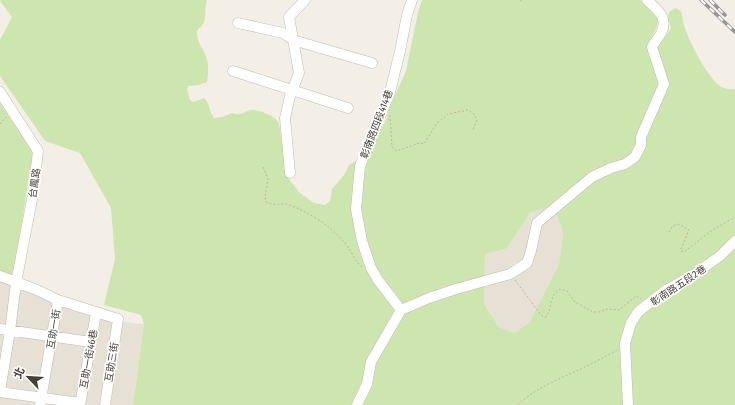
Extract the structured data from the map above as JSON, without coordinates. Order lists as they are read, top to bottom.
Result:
{
  "streets": {
    "street": [
      "彰南路四段414巷",
      "台鳳路",
      "彰南路五段2巷",
      "互助一街",
      "互助一街46巷",
      "互助三街"
    ]
  },
  "crossings": [
    ["互助一街46巷", "互助三街"]
  ],
  "north": "top left"
}
